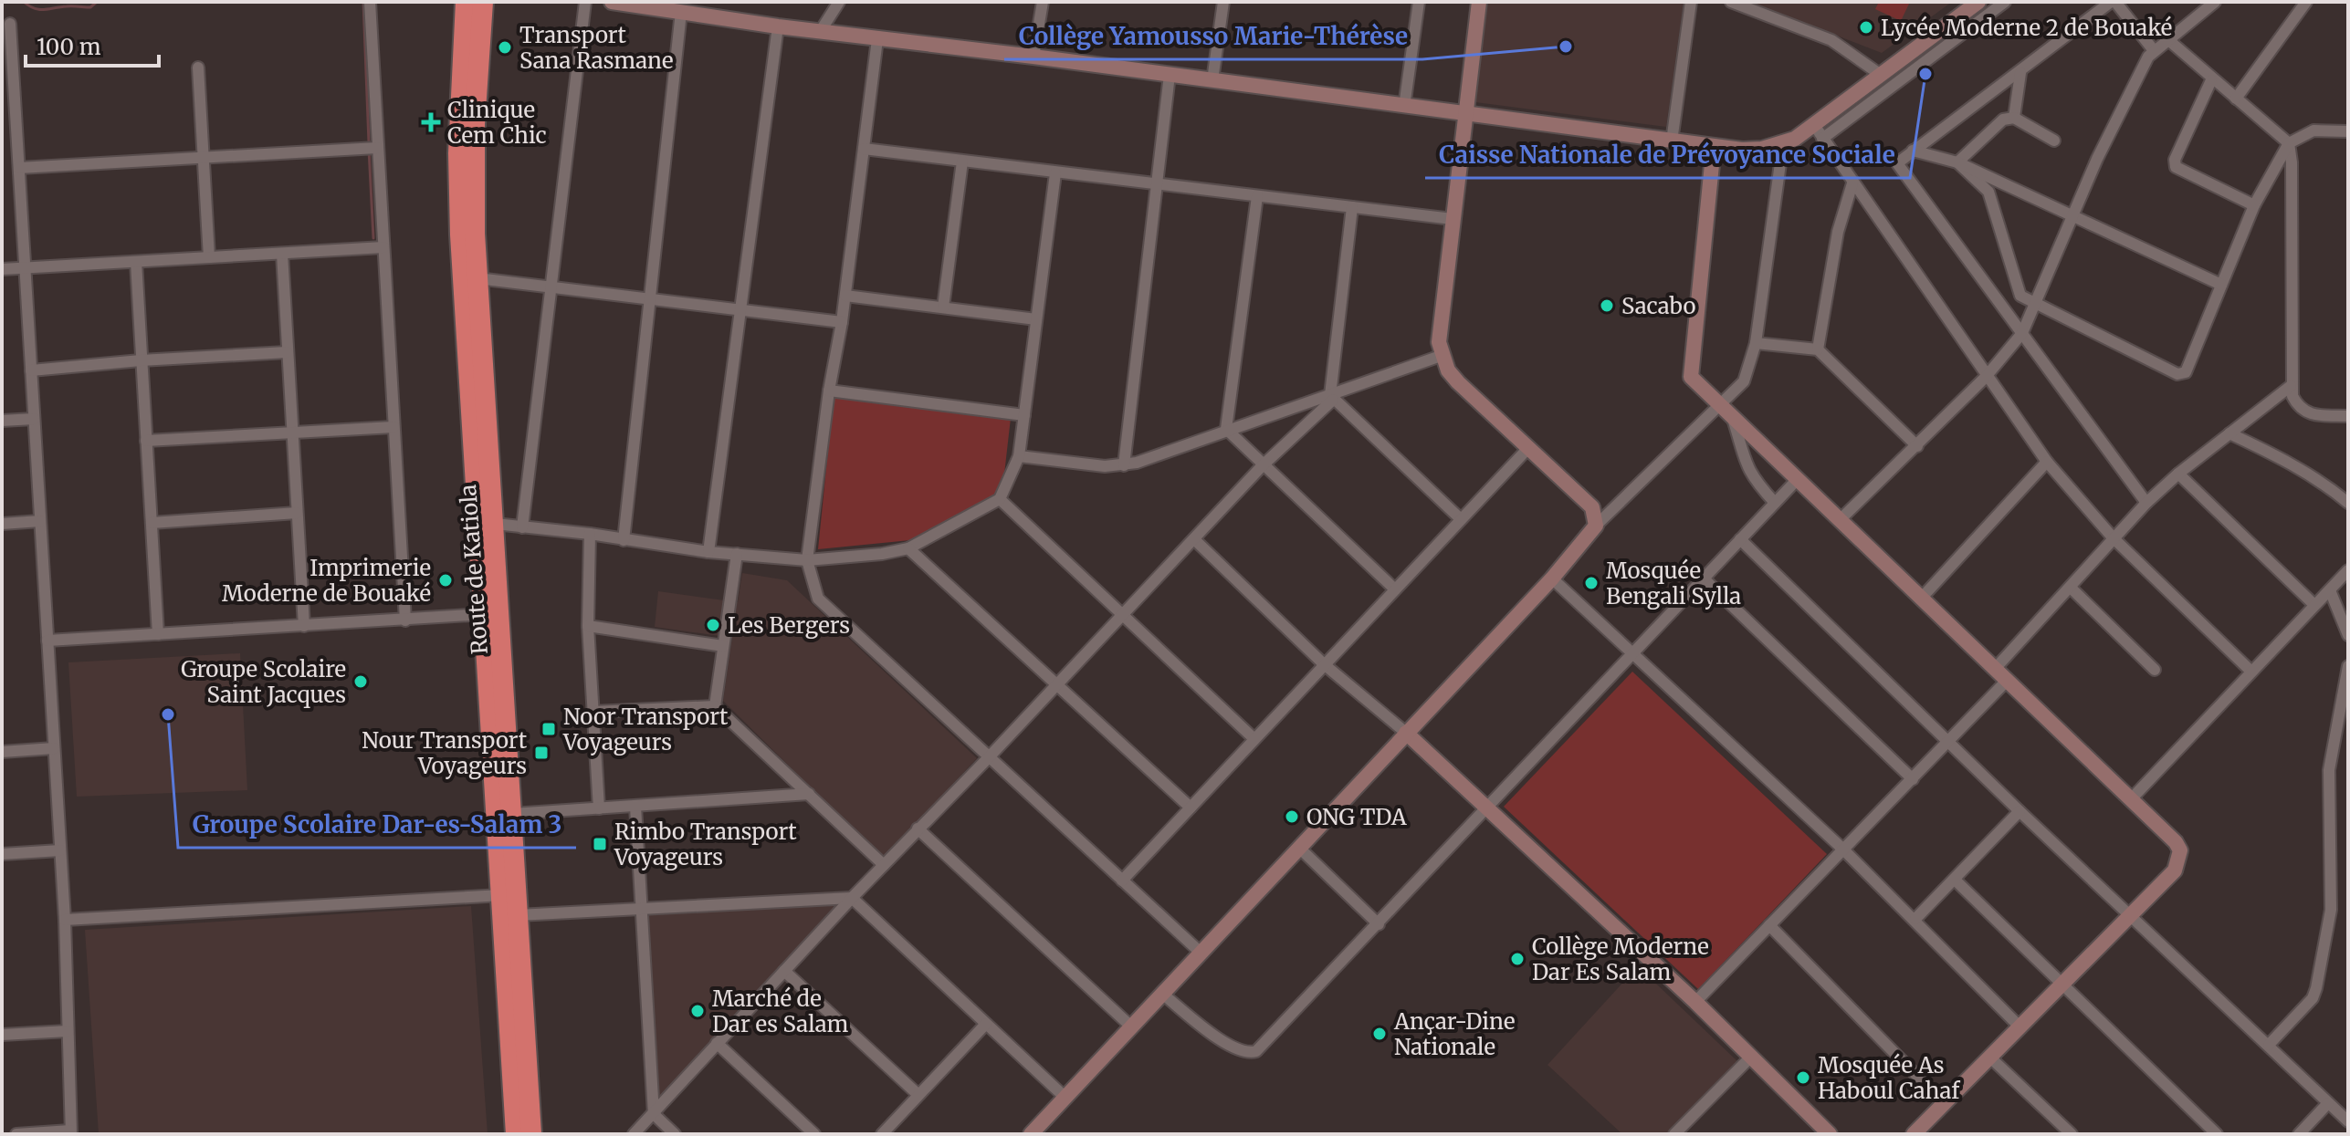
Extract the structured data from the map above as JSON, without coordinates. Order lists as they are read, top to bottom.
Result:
{
  "streets": {
    "highway": ["Route de Katiola"]
  },
  "places": {
    "other": [
      "Lycée Moderne 2 de Bouaké",
      "Collège Yamousso Marie-Thérèse",
      "Transport Sana Rasmane",
      "Caisse Nationale de Prévoyance Sociale",
      "Sacabo",
      "Imprimerie Moderne de Bouaké",
      "Mosquée Bengali Sylla",
      "Les Bergers",
      "Groupe Scolaire Saint Jacques",
      "Groupe Scolaire Dar-es-Salam 3",
      "ONG TDA",
      "Collège Moderne Dar Es Salam",
      "Marché de Dar es Salam",
      "Ançar-Dine Nationale",
      "Mosquée As Haboul Cahaf"
    ],
    "health": ["Clinique Cem Chic"],
    "transit": ["Noor Transport Voyageurs", "Nour Transport Voyageurs", "Rimbo Transport Voyageurs"]
  },
  "scale_bar": "100 m"
}
